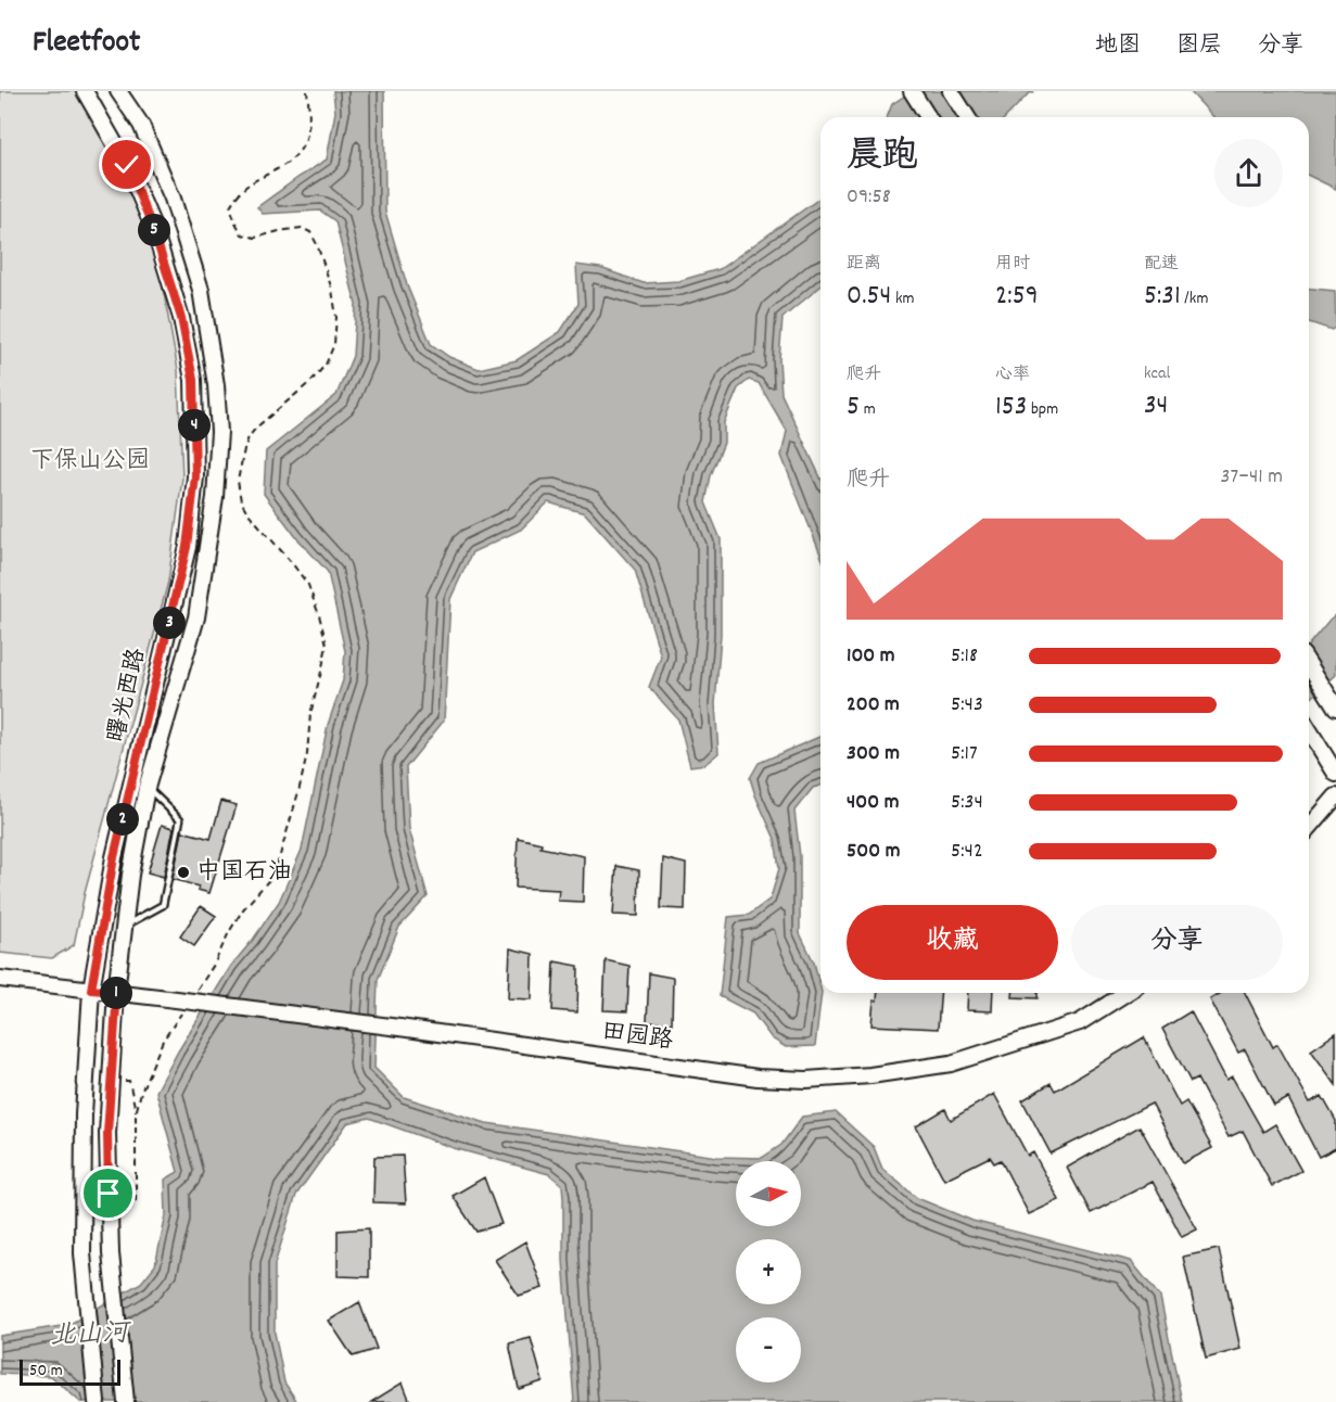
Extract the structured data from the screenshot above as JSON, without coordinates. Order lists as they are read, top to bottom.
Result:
{
  "streets": {
    "main road": ["曙光西路", "田园路"]
  },
  "crossings": [
    ["曙光西路", "田园路"]
  ],
  "water": ["北山河"],
  "parks": ["下保山公园"],
  "places": ["中国石油"],
  "scale_bar": "50 m",
  "north": "right",
  "page": {
    "header": "Fleetfoot",
    "nav": ["地图", "图层", "分享"],
    "heading": ["晨跑", "09:58"],
    "pins": [
      "5",
      "4",
      "3",
      "2",
      "1"
    ],
    "stats": [
      ["距离", "0.54 km"],
      ["用时", "2:59"],
      ["配速", "5:31 /km"],
      ["爬升", "5 m"],
      ["心率", "153 bpm"],
      ["kcal", "34"]
    ],
    "chart": ["爬升", "37–41 m"],
    "list": [
      {
        "name": "100 m",
        "note": "5:18"
      },
      {
        "name": "200 m",
        "note": "5:43"
      },
      {
        "name": "300 m",
        "note": "5:17"
      },
      {
        "name": "400 m",
        "note": "5:34"
      },
      {
        "name": "500 m",
        "note": "5:42"
      }
    ],
    "buttons": ["收藏", "分享"],
    "map_buttons": ["+", "−"],
    "scale": "50 m"
  }
}
